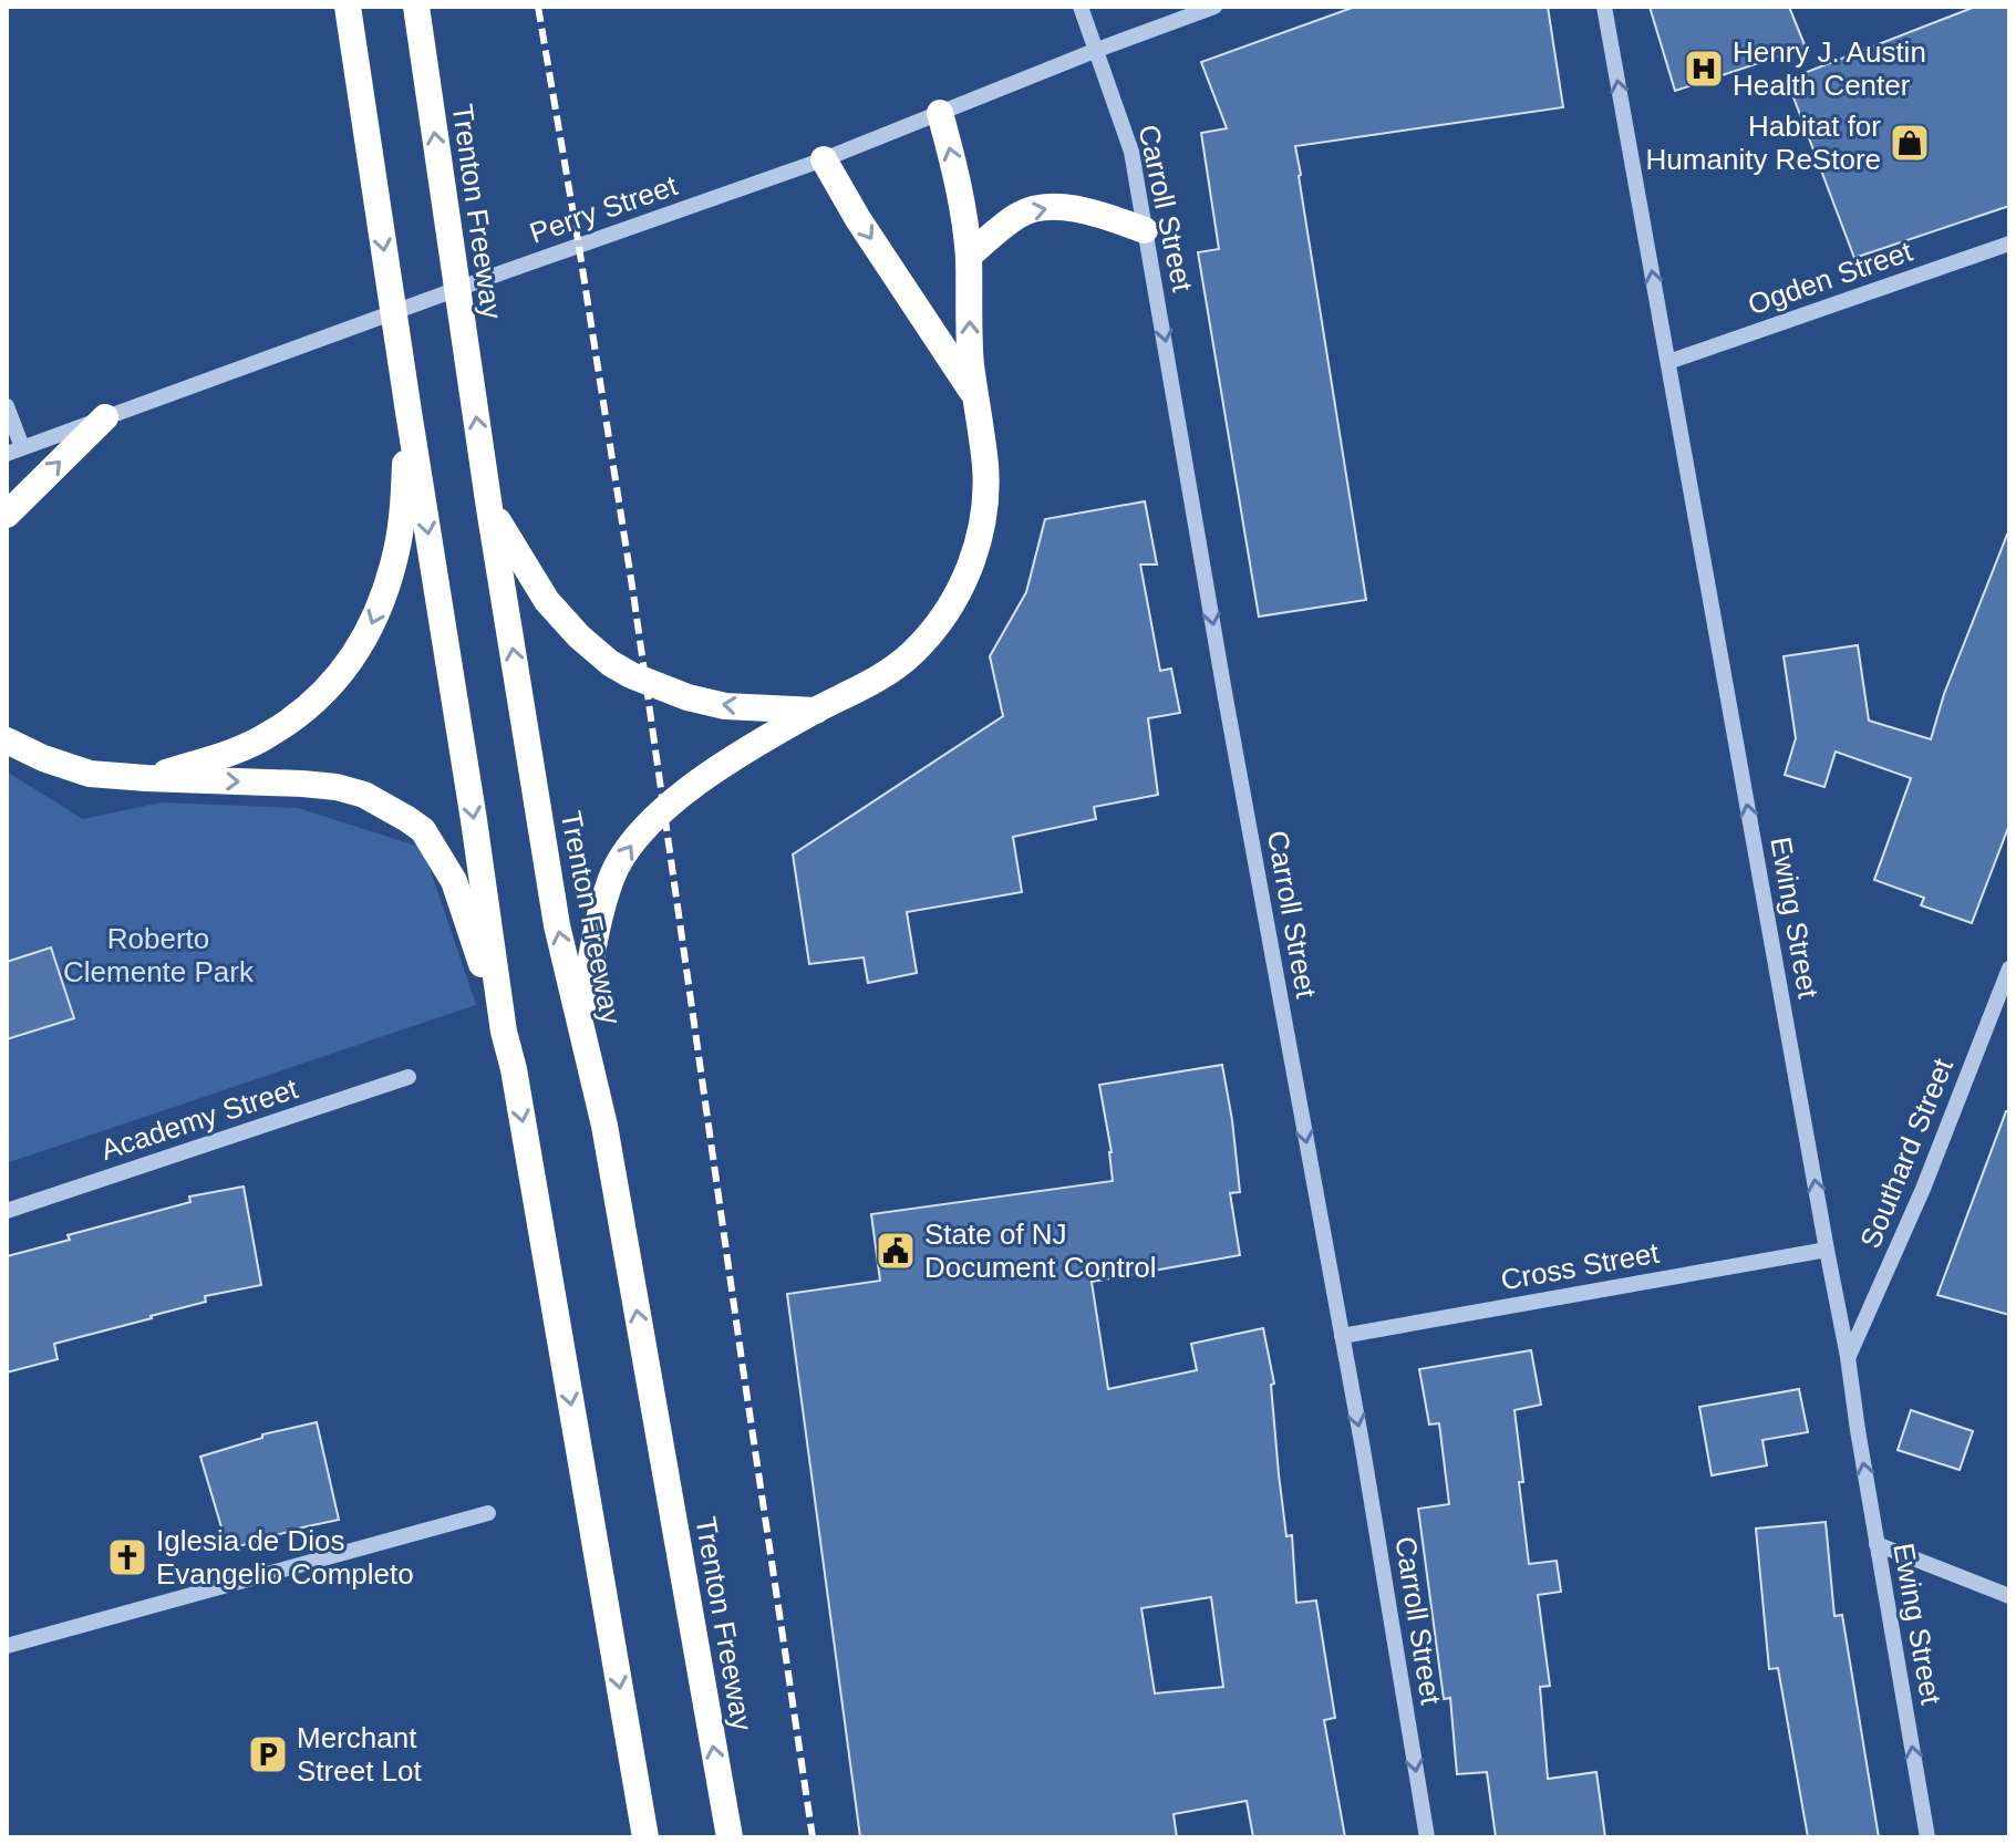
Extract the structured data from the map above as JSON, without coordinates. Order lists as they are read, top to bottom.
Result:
{
  "streets": {
    "highway": ["Trenton Freeway"],
    "street": [
      "Carroll Street",
      "Perry Street",
      "Ogden Street",
      "Ewing Street",
      "Academy Street",
      "Southard Street",
      "Cross Street"
    ]
  },
  "crossings": [
    ["Carroll Street", "Perry Street"],
    ["Carroll Street", "Cross Street"],
    ["Ogden Street", "Ewing Street"],
    ["Ewing Street", "Southard Street"],
    ["Ewing Street", "Cross Street"]
  ],
  "one_way": ["Carroll Street", "Ewing Street"],
  "parks": ["Roberto Clemente Park"],
  "places": {
    "hospital": ["Henry J. Austin Health Center"],
    "shop": ["Habitat for Humanity ReStore"],
    "public building": ["State of NJ Document Control"],
    "church": ["Iglesia de Dios Evangelio Completo"],
    "parking": ["Merchant Street Lot"]
  }
}
